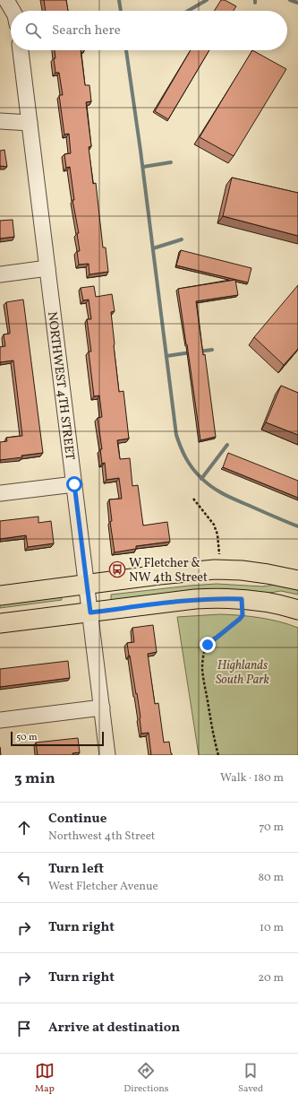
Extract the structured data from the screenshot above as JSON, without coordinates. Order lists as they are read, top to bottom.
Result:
{
  "streets": {
    "street": ["NORTHWEST 4TH STREET"]
  },
  "parks": ["Highlands South Park"],
  "places": {
    "bus stop": ["W Fletcher & NW 4th Street"]
  },
  "scale_bar": "50 m",
  "page": {
    "search": "Search here",
    "scale": "50 m",
    "heading": ["3 min", "Walk · 180 m"],
    "list": [
      ["Continue", "Northwest 4th Street", "70 m"],
      ["Turn left", "West Fletcher Avenue", "80 m"],
      ["Turn right", "10 m"],
      ["Turn right", "20 m"],
      "Arrive at destination"
    ],
    "nav": ["Map", "Directions", "Saved"]
  }
}
